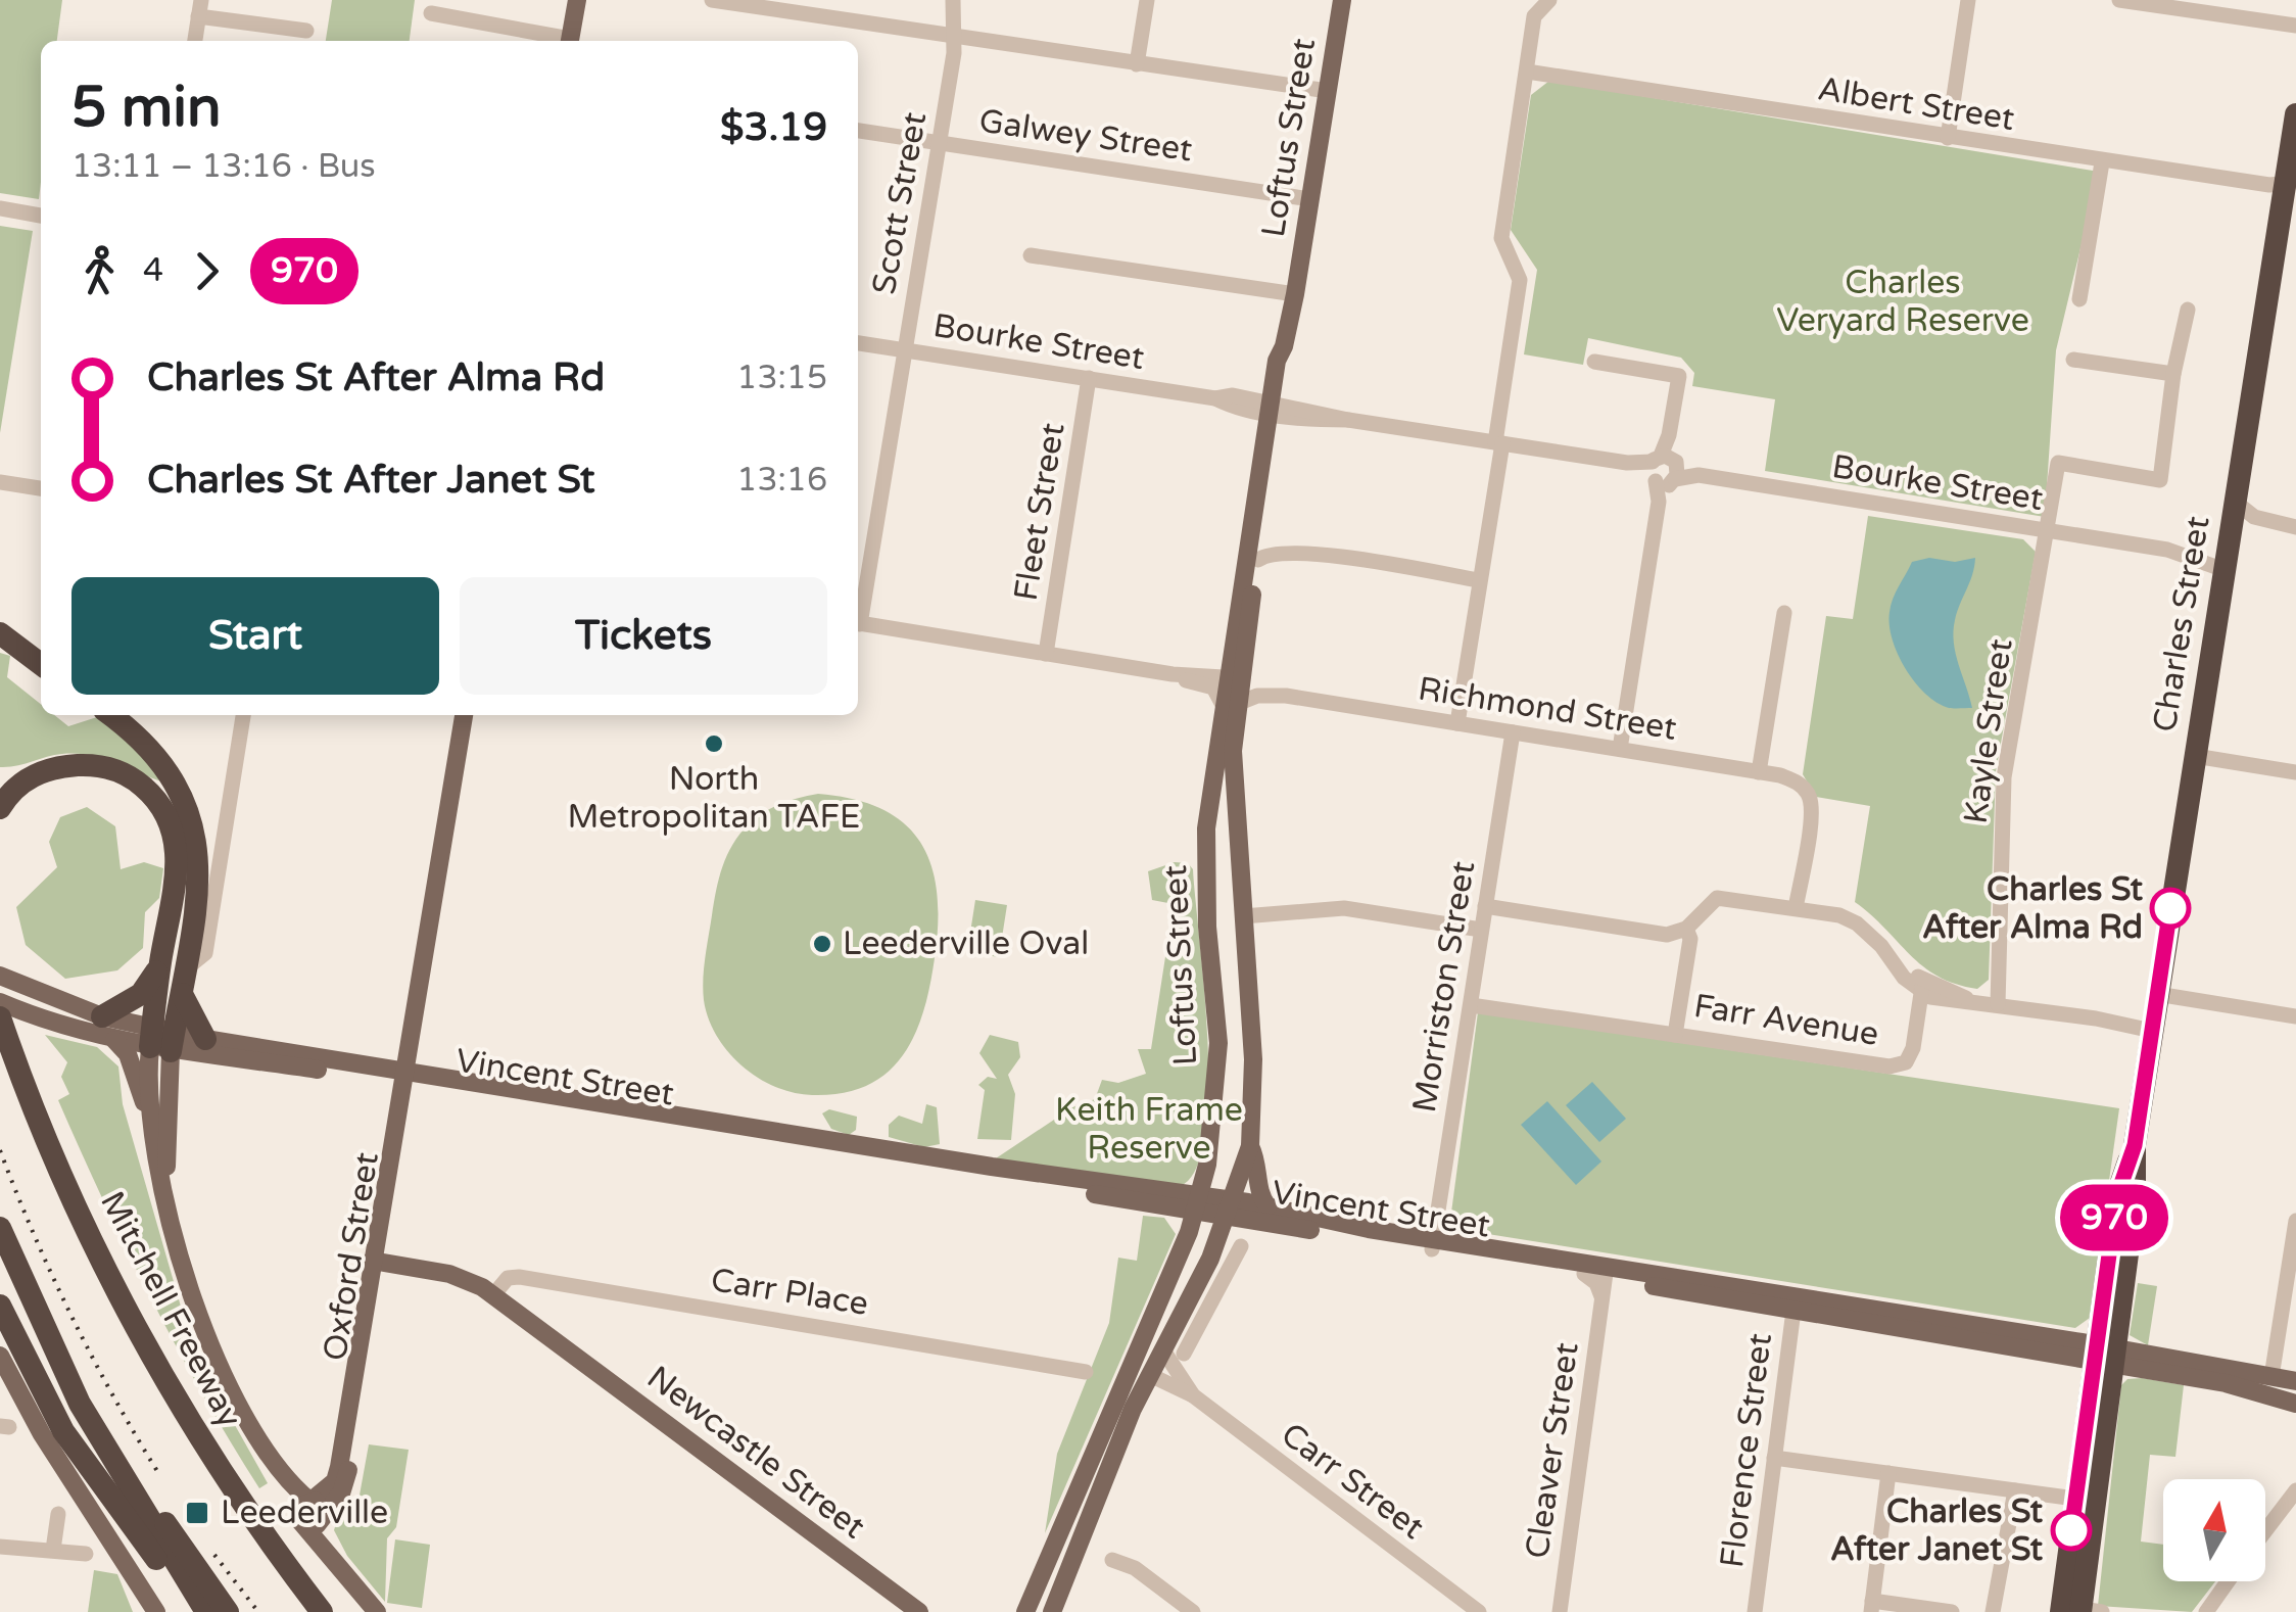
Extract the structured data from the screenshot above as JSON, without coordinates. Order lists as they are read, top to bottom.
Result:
{
  "streets": {
    "highway": ["Charles Street", "Mitchell Freeway"],
    "main road": [
      "Loftus Street",
      "Vincent Street",
      "Oxford Street",
      "Newcastle Street"
    ],
    "street": [
      "Albert Street",
      "Galwey Street",
      "Scott Street",
      "Bourke Street",
      "Fleet Street",
      "Richmond Street",
      "Kayle Street",
      "Morriston Street",
      "Farr Avenue",
      "Carr Place",
      "Cleaver Street",
      "Florence Street",
      "Carr Street"
    ]
  },
  "crossings": [
    ["Albert Street", "Charles Street"],
    ["Galwey Street", "Loftus Street"],
    ["Galwey Street", "Scott Street"],
    ["Loftus Street", "Bourke Street"],
    ["Loftus Street", "Richmond Street"],
    ["Loftus Street", "Vincent Street"],
    ["Loftus Street", "Carr Street"],
    ["Scott Street", "Bourke Street"],
    ["Bourke Street", "Fleet Street"],
    ["Bourke Street", "Charles Street"],
    ["Bourke Street", "Kayle Street"],
    ["Fleet Street", "Richmond Street"],
    ["Charles Street", "Vincent Street"],
    ["Richmond Street", "Morriston Street"],
    ["Morriston Street", "Vincent Street"],
    ["Vincent Street", "Oxford Street"],
    ["Vincent Street", "Cleaver Street"],
    ["Vincent Street", "Florence Street"],
    ["Oxford Street", "Newcastle Street"],
    ["Carr Place", "Newcastle Street"]
  ],
  "parks": ["Charles Veryard Reserve", "Keith Frame Reserve"],
  "places": {
    "other": [
      "North Metropolitan TAFE",
      "Charles St After Alma Rd",
      "Leederville Oval",
      "Charles St After Janet St"
    ],
    "transit": ["Leederville"]
  },
  "lines": ["bus line 970"],
  "north": "top",
  "page": {
    "on_map": "970",
    "heading": ["5 min", "13:11 – 13:16 · Bus", "$3.19"],
    "legs": ["4", "970"],
    "list": [
      {
        "name": "Charles St After Alma Rd",
        "value": "13:15"
      },
      {
        "name": "Charles St After Janet St",
        "value": "13:16"
      }
    ],
    "buttons": ["Start", "Tickets"]
  }
}
